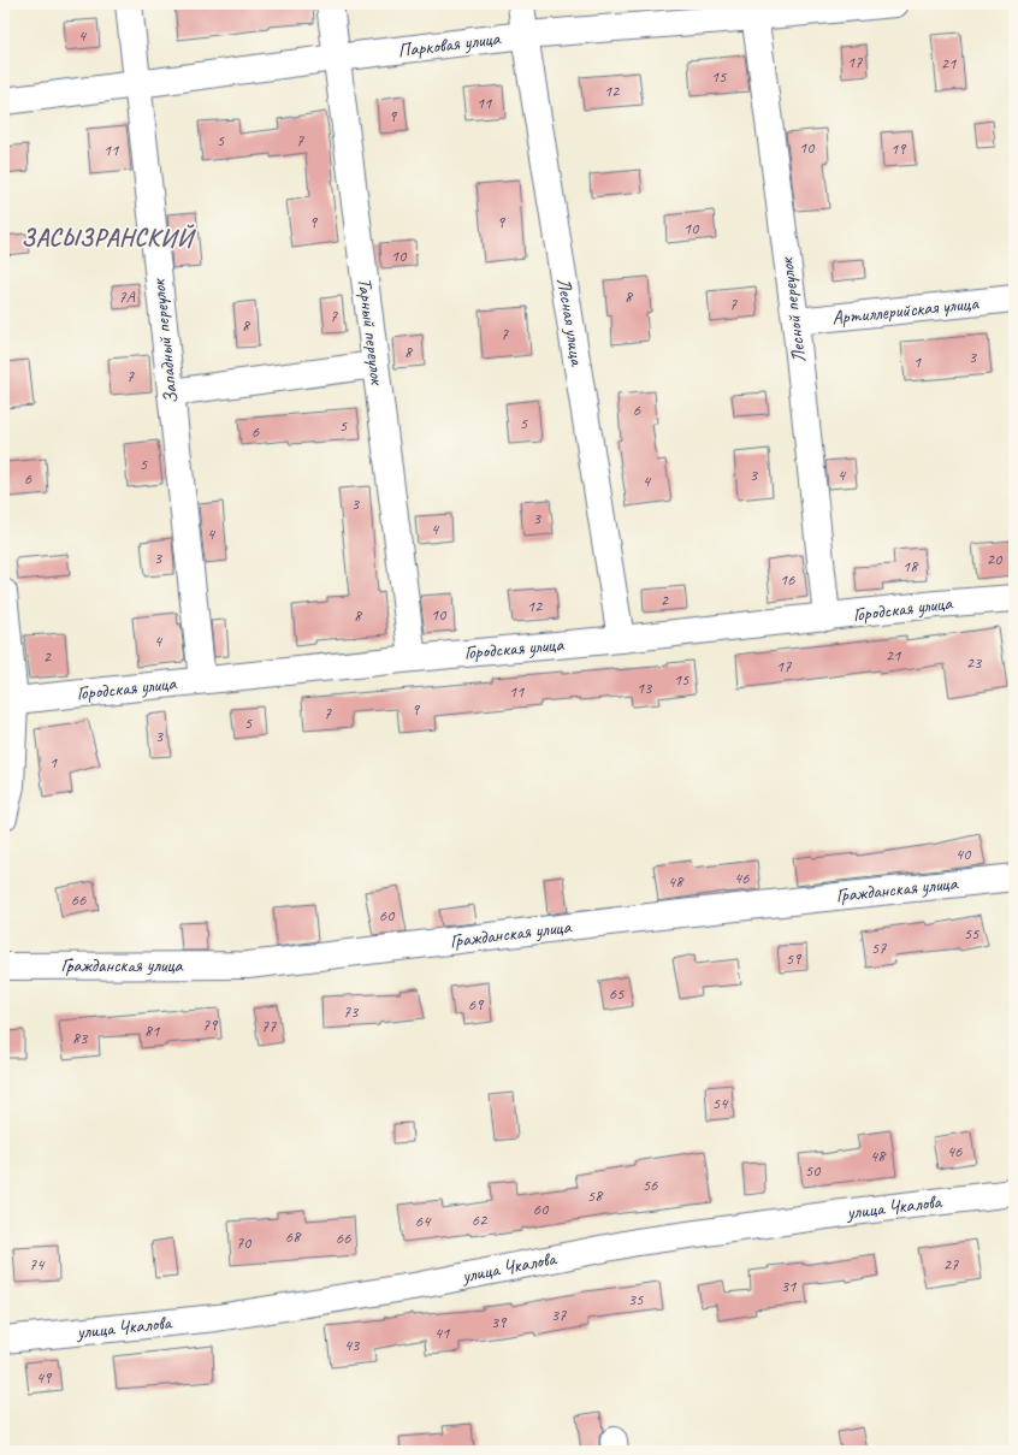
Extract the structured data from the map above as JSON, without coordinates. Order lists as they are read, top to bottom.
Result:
{
  "streets": {
    "street": [
      "Парковая улица",
      "Лесной переулок",
      "Артиллерийская улица",
      "Лесная улица",
      "Тарный переулок",
      "Западный переулок",
      "Городская улица",
      "Гражданская улица",
      "улица Чкалова"
    ]
  },
  "crossings": [
    ["Парковая улица", "Лесной переулок"],
    ["Парковая улица", "Лесная улица"],
    ["Парковая улица", "Тарный переулок"],
    ["Парковая улица", "Западный переулок"],
    ["Лесной переулок", "Артиллерийская улица"],
    ["Лесной переулок", "Городская улица"],
    ["Лесная улица", "Городская улица"],
    ["Тарный переулок", "Городская улица"],
    ["Западный переулок", "Городская улица"]
  ],
  "districts": ["ЗАСЫЗРАНСКИЙ"],
  "house_numbers": [
    "4",
    "17",
    "21",
    "15",
    "12",
    "11",
    "9",
    "5",
    "7",
    "10",
    "19",
    "11",
    "9",
    "9",
    "10",
    "10",
    "7А",
    "8",
    "7",
    "7",
    "8",
    "7",
    "8",
    "3",
    "1",
    "7",
    "6",
    "5",
    "5",
    "6",
    "5",
    "3",
    "4",
    "6",
    "4",
    "3",
    "3",
    "4",
    "4",
    "3",
    "20",
    "18",
    "16",
    "2",
    "12",
    "10",
    "8",
    "4",
    "21",
    "2",
    "23",
    "17",
    "15",
    "13",
    "11",
    "9",
    "7",
    "5",
    "3",
    "1",
    "40",
    "46",
    "48",
    "66",
    "60",
    "55",
    "57",
    "59",
    "65",
    "69",
    "73",
    "79",
    "77",
    "81",
    "83",
    "54",
    "46",
    "48",
    "50",
    "56",
    "58",
    "60",
    "62",
    "64",
    "68",
    "66",
    "70",
    "74",
    "27",
    "31",
    "35",
    "37",
    "39",
    "41",
    "43",
    "49"
  ]
}
